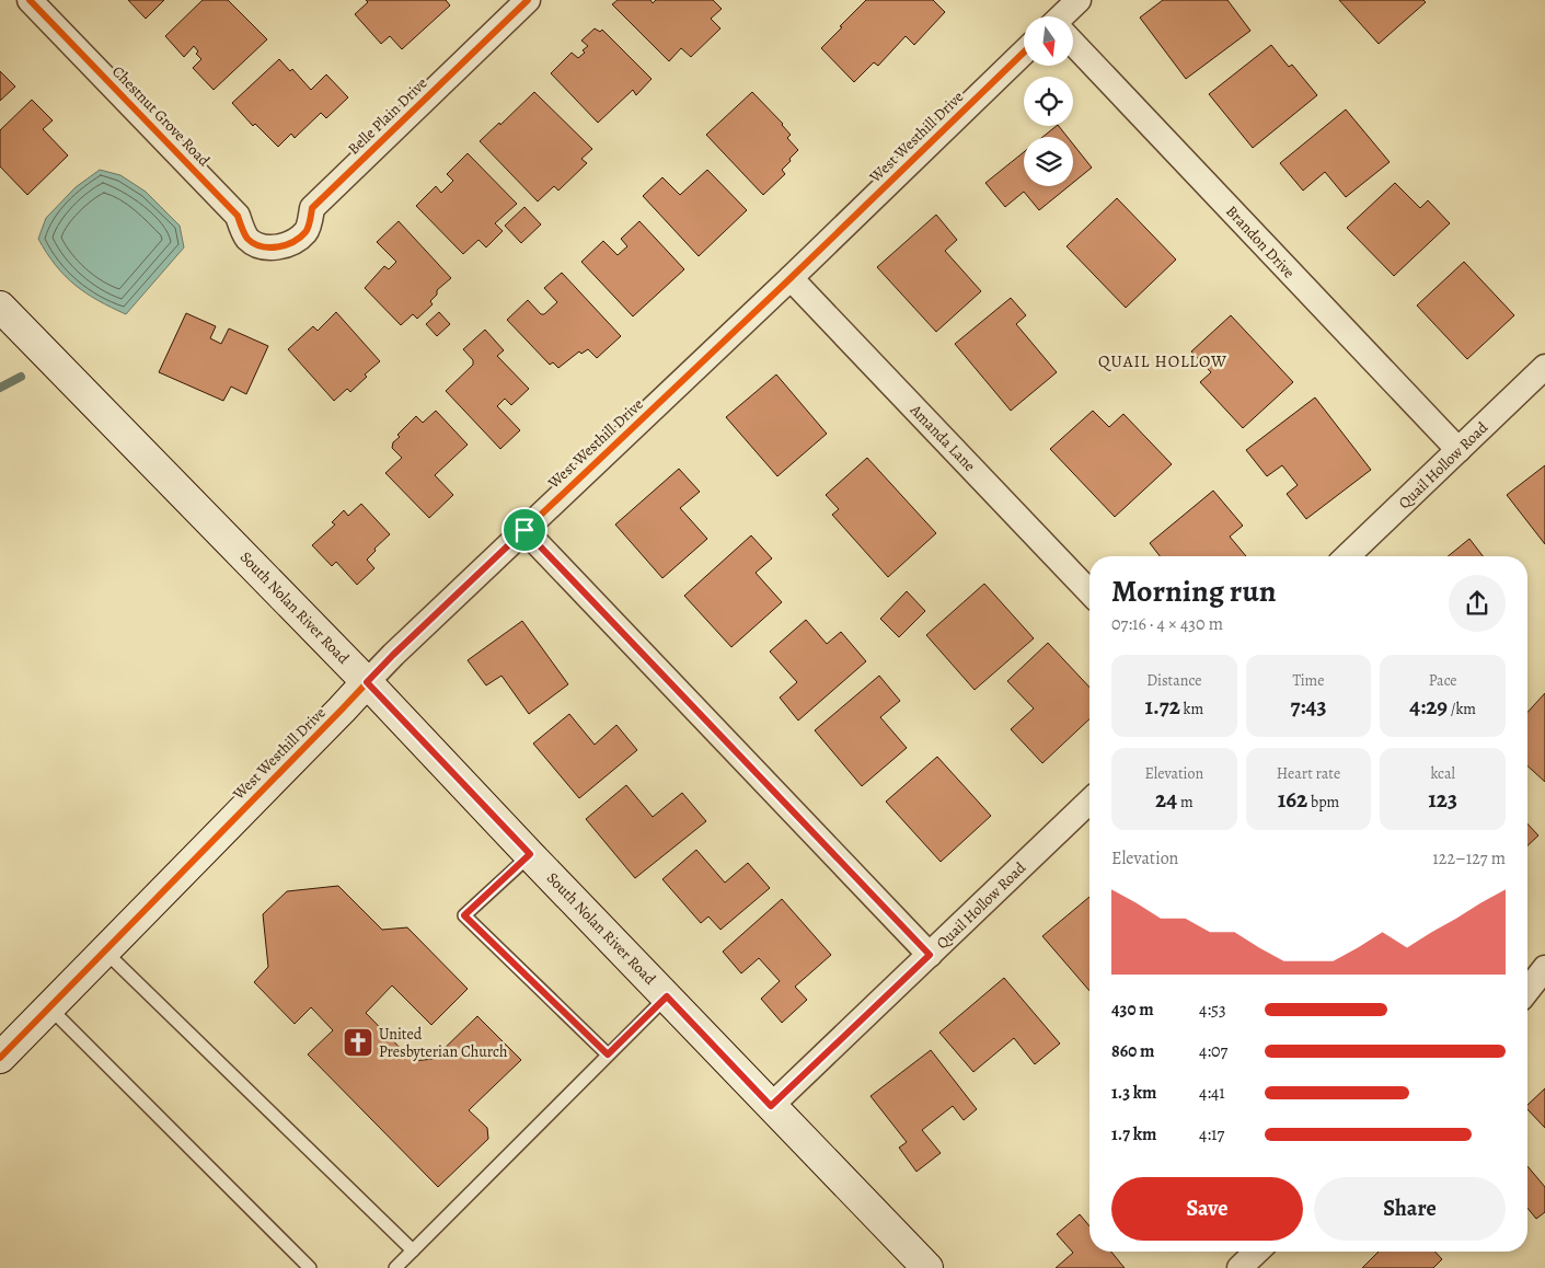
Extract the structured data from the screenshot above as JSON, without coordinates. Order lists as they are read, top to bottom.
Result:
{
  "streets": {
    "main road": ["West Westhill Drive", "South Nolan River Road"],
    "street": [
      "Chestnut Grove Road",
      "Belle Plain Drive",
      "Brandon Drive",
      "Amanda Lane",
      "Quail Hollow Road"
    ]
  },
  "crossings": [
    ["Chestnut Grove Road", "Belle Plain Drive"],
    ["West Westhill Drive", "Amanda Lane"],
    ["West Westhill Drive", "South Nolan River Road"],
    ["Brandon Drive", "Quail Hollow Road"],
    ["Quail Hollow Road", "South Nolan River Road"]
  ],
  "districts": ["QUAIL HOLLOW"],
  "places": {
    "church": ["United Presbyterian Church"]
  },
  "north": "bottom",
  "page": {
    "heading": ["Morning run", "07:16 · 4 × 430 m"],
    "stats": [
      ["Distance", "1.72 km"],
      ["Time", "7:43"],
      ["Pace", "4:29 /km"],
      ["Elevation", "24 m"],
      ["Heart rate", "162 bpm"],
      ["kcal", "123"]
    ],
    "chart": ["Elevation", "122–127 m"],
    "list": [
      {
        "name": "430 m",
        "note": "4:53"
      },
      {
        "name": "860 m",
        "note": "4:07"
      },
      {
        "name": "1.3 km",
        "note": "4:41"
      },
      {
        "name": "1.7 km",
        "note": "4:17"
      }
    ],
    "buttons": ["Save", "Share"]
  }
}
